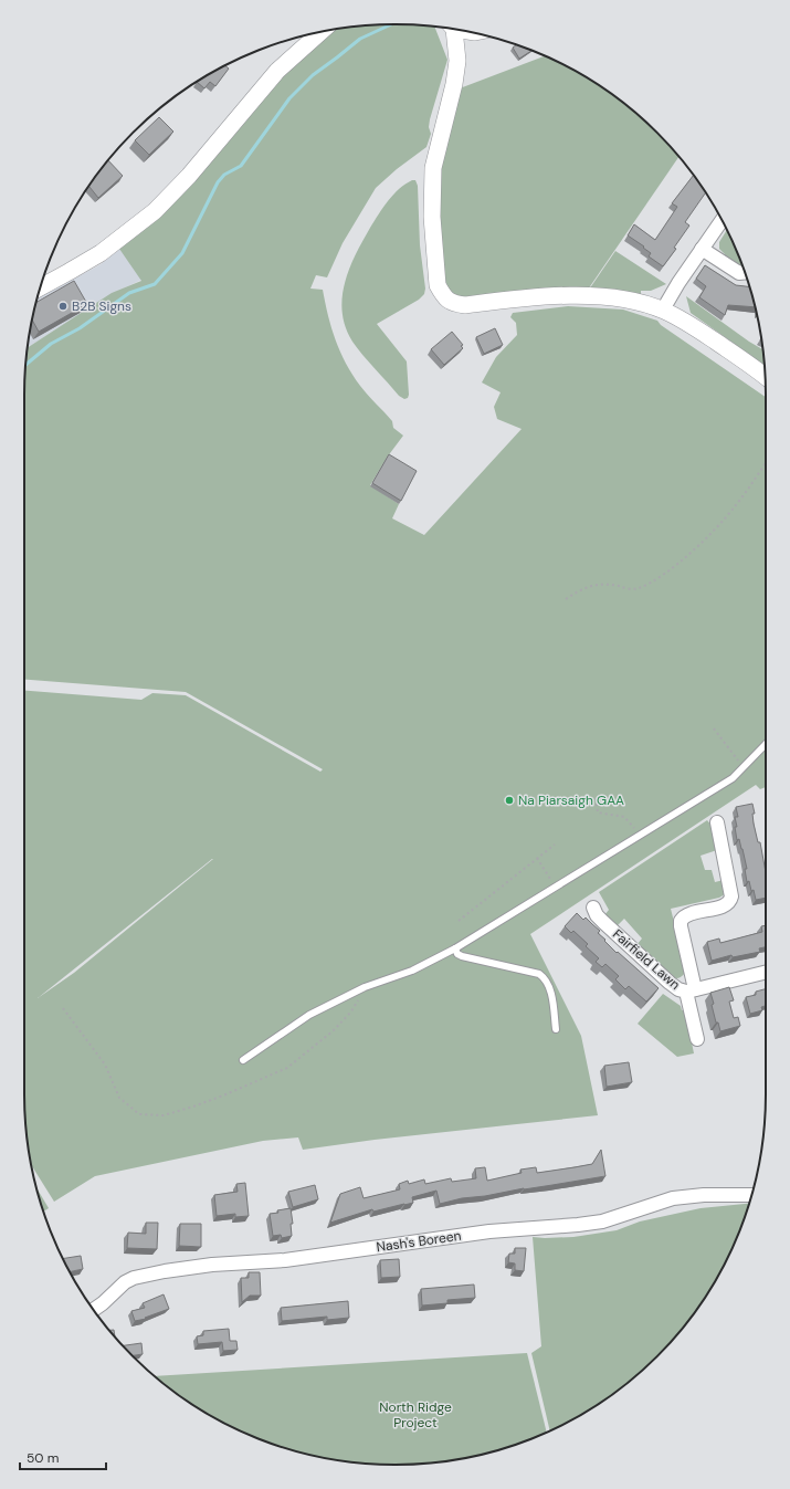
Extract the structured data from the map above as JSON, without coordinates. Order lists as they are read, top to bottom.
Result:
{
  "streets": {
    "street": ["Fairfield Lawn", "Nash's Boreen"]
  },
  "parks": ["North Ridge Project"],
  "places": ["B2B Signs", "Na Piarsaigh GAA"],
  "scale_bar": "50 m"
}
